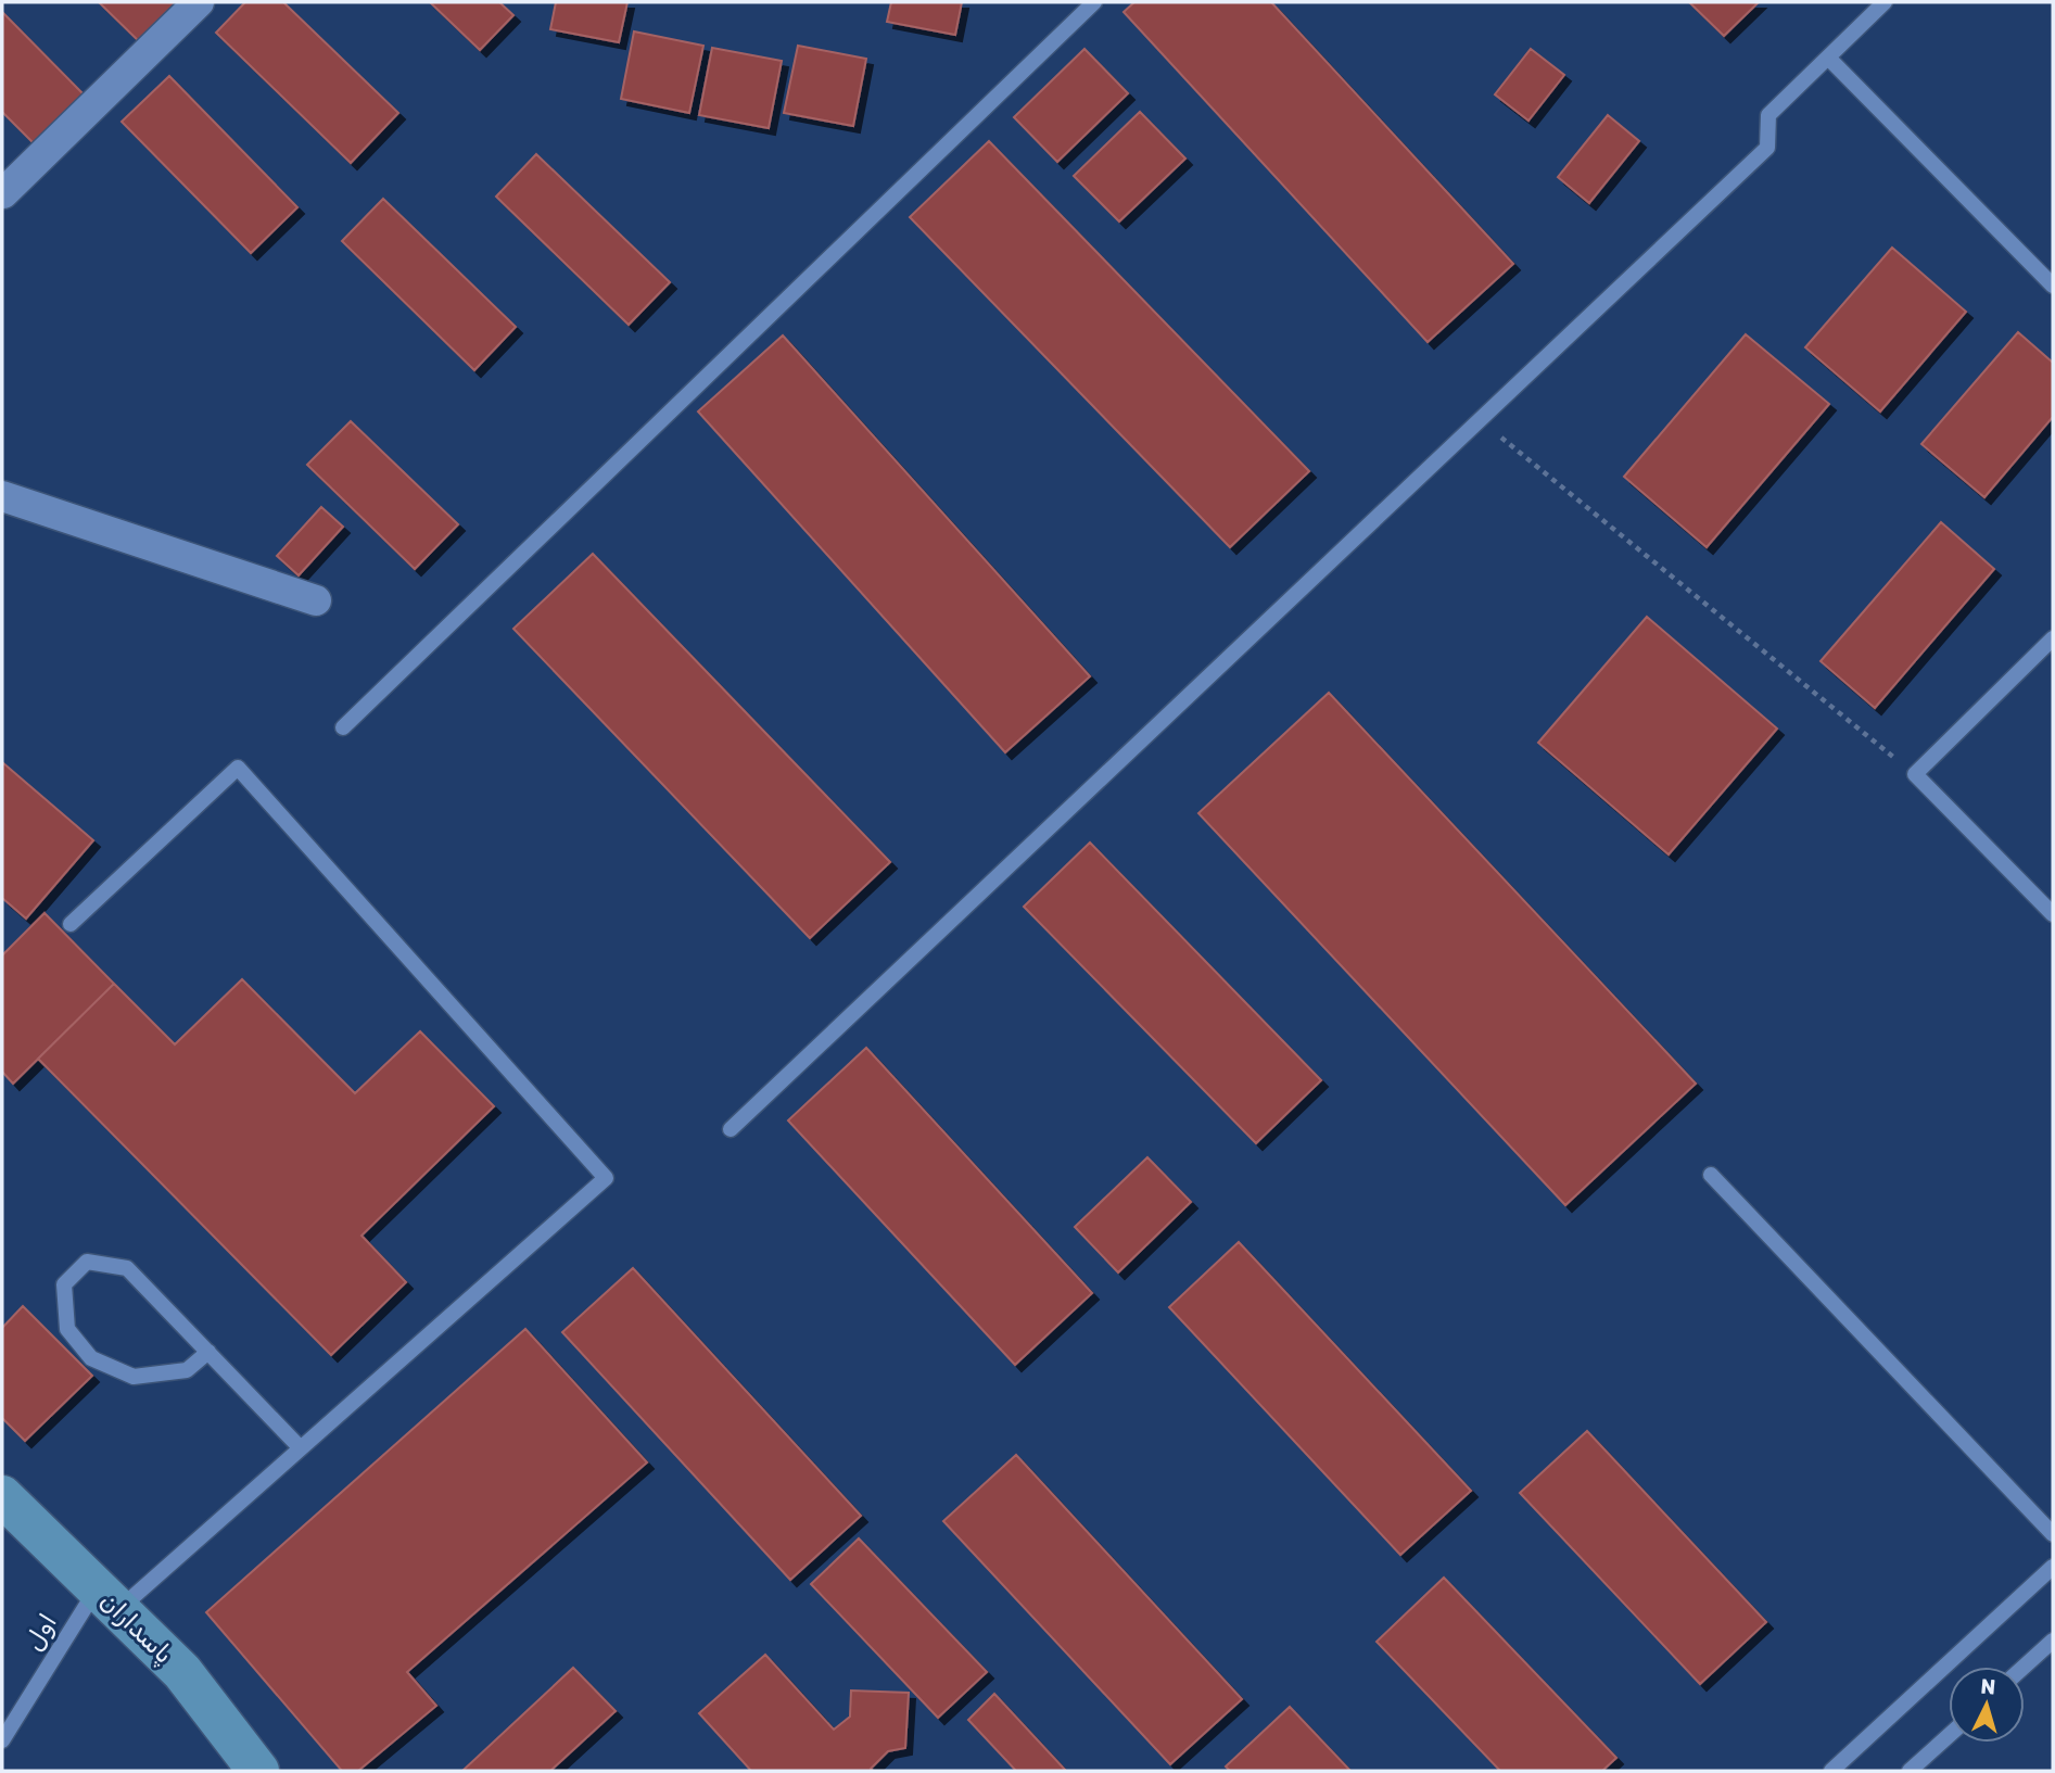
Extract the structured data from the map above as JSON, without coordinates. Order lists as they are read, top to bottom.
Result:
{
  "streets": {
    "main road": ["پاسداران"],
    "lane": ["اول"]
  },
  "crossings": [
    ["پاسداران", "اول"]
  ],
  "north": "top"
}
